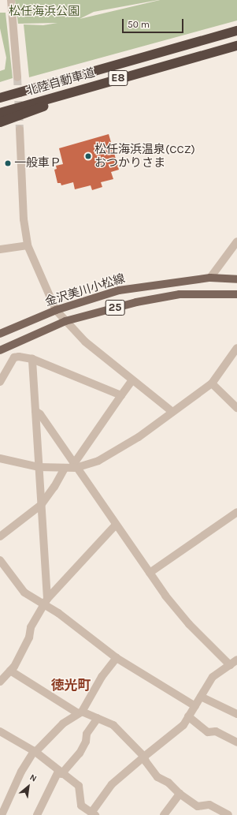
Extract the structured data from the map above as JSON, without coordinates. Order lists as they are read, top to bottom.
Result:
{
  "streets": {
    "highway": ["E8", "北陸自動車道"],
    "main road": ["金沢美川小松線", "25"]
  },
  "districts": ["徳光町"],
  "parks": ["松任海浜公園"],
  "places": ["松任海浜温泉(CCZ) おつかりさま", "一般車Ｐ"],
  "scale_bar": "50 m",
  "north": "top right"
}
